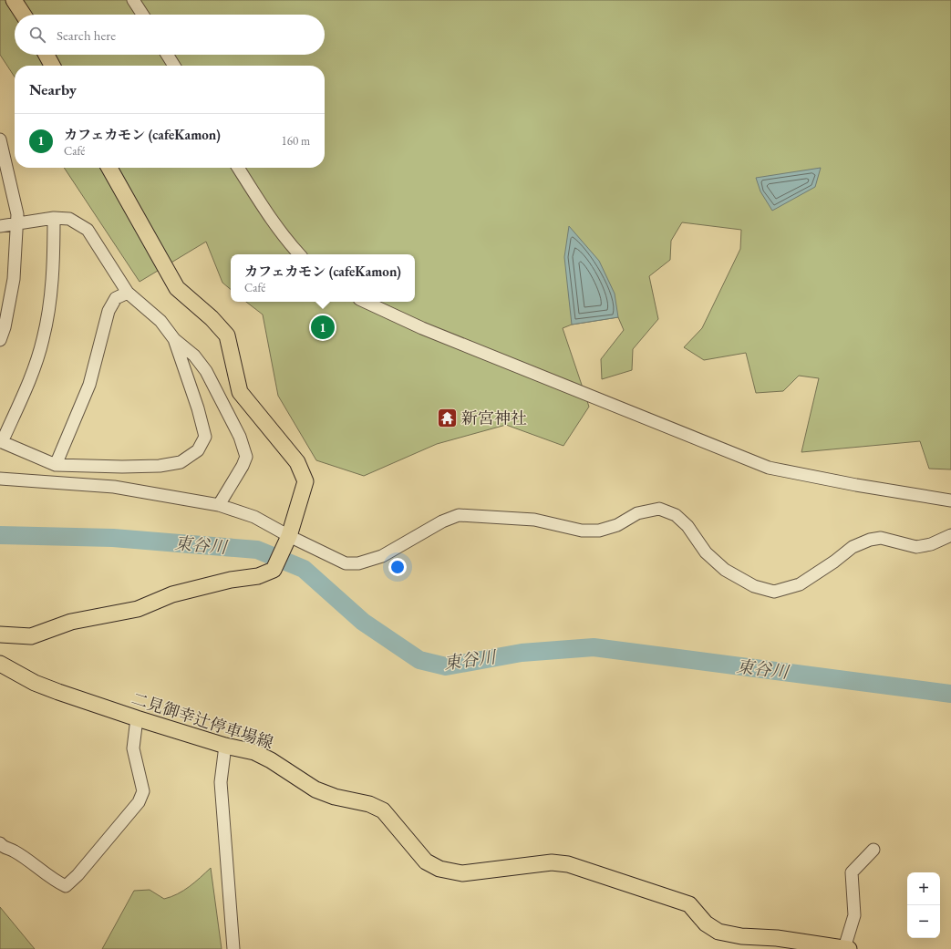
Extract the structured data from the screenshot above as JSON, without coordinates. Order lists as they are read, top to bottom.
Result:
{
  "streets": {
    "main road": ["二見御幸辻停車場線"]
  },
  "water": ["東谷川"],
  "places": {
    "temple": ["新宮神社"]
  },
  "page": {
    "search": "Search here",
    "heading": "Nearby",
    "list": [
      {
        "mark": "1",
        "name": "カフェカモン (cafeKamon)",
        "note": "Café",
        "value": "160 m"
      }
    ],
    "popup": ["カフェカモン (cafeKamon)", "Café"],
    "pins": "1",
    "map_buttons": ["+", "−"]
  }
}
